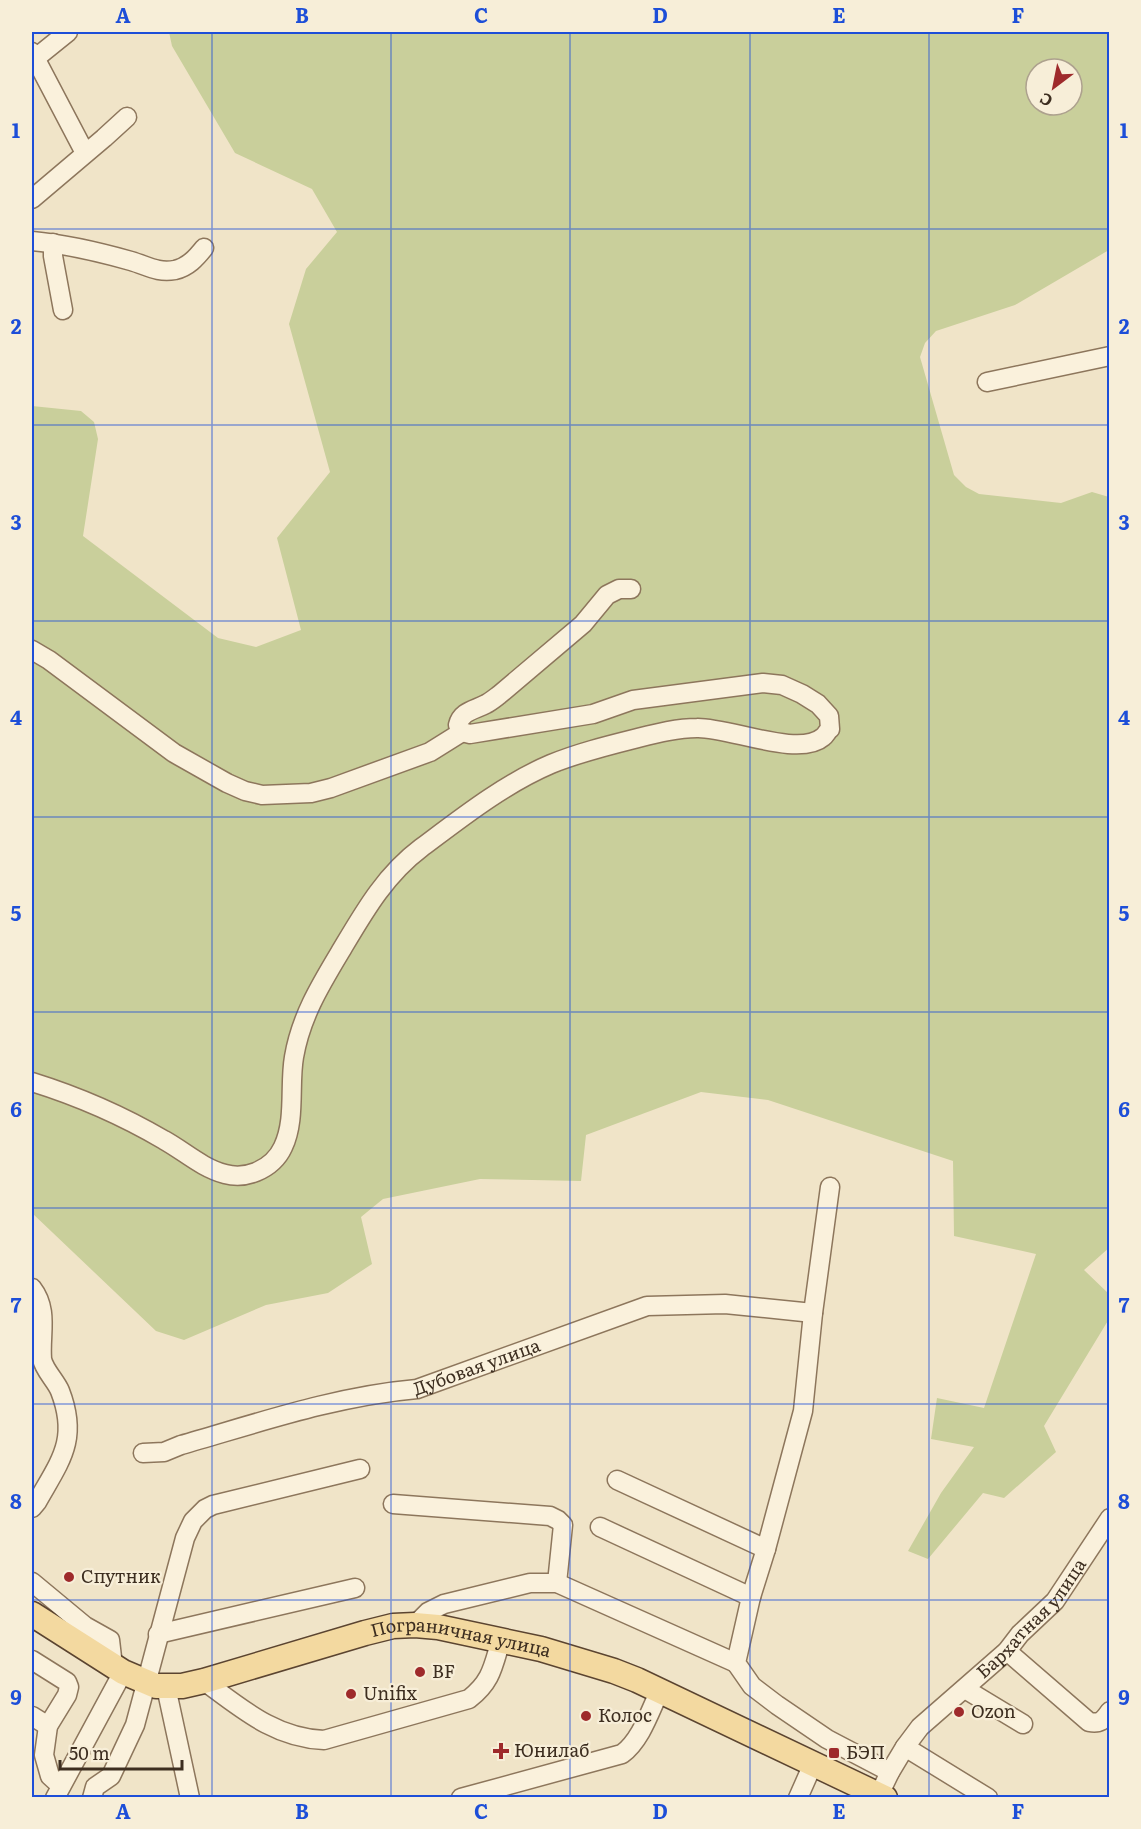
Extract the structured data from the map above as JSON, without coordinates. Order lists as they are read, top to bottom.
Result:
{
  "streets": {
    "main road": ["Пограничная улица"],
    "street": ["Дубовая улица", "Бархатная улица"]
  },
  "crossings": [
    ["Бархатная улица", "Пограничная улица"]
  ],
  "places": {
    "other": [
      "Спутник",
      "BF",
      "Unifix",
      "Ozon",
      "Колос"
    ],
    "health": ["Юнилаб"],
    "transit": ["БЭП"]
  },
  "scale_bar": "50 m",
  "north": "bottom left",
  "grid": {
    "columns": [
      "A",
      "B",
      "C",
      "D",
      "E",
      "F"
    ],
    "rows": [
      "1",
      "2",
      "3",
      "4",
      "5",
      "6",
      "7",
      "8",
      "9"
    ]
  }
}
